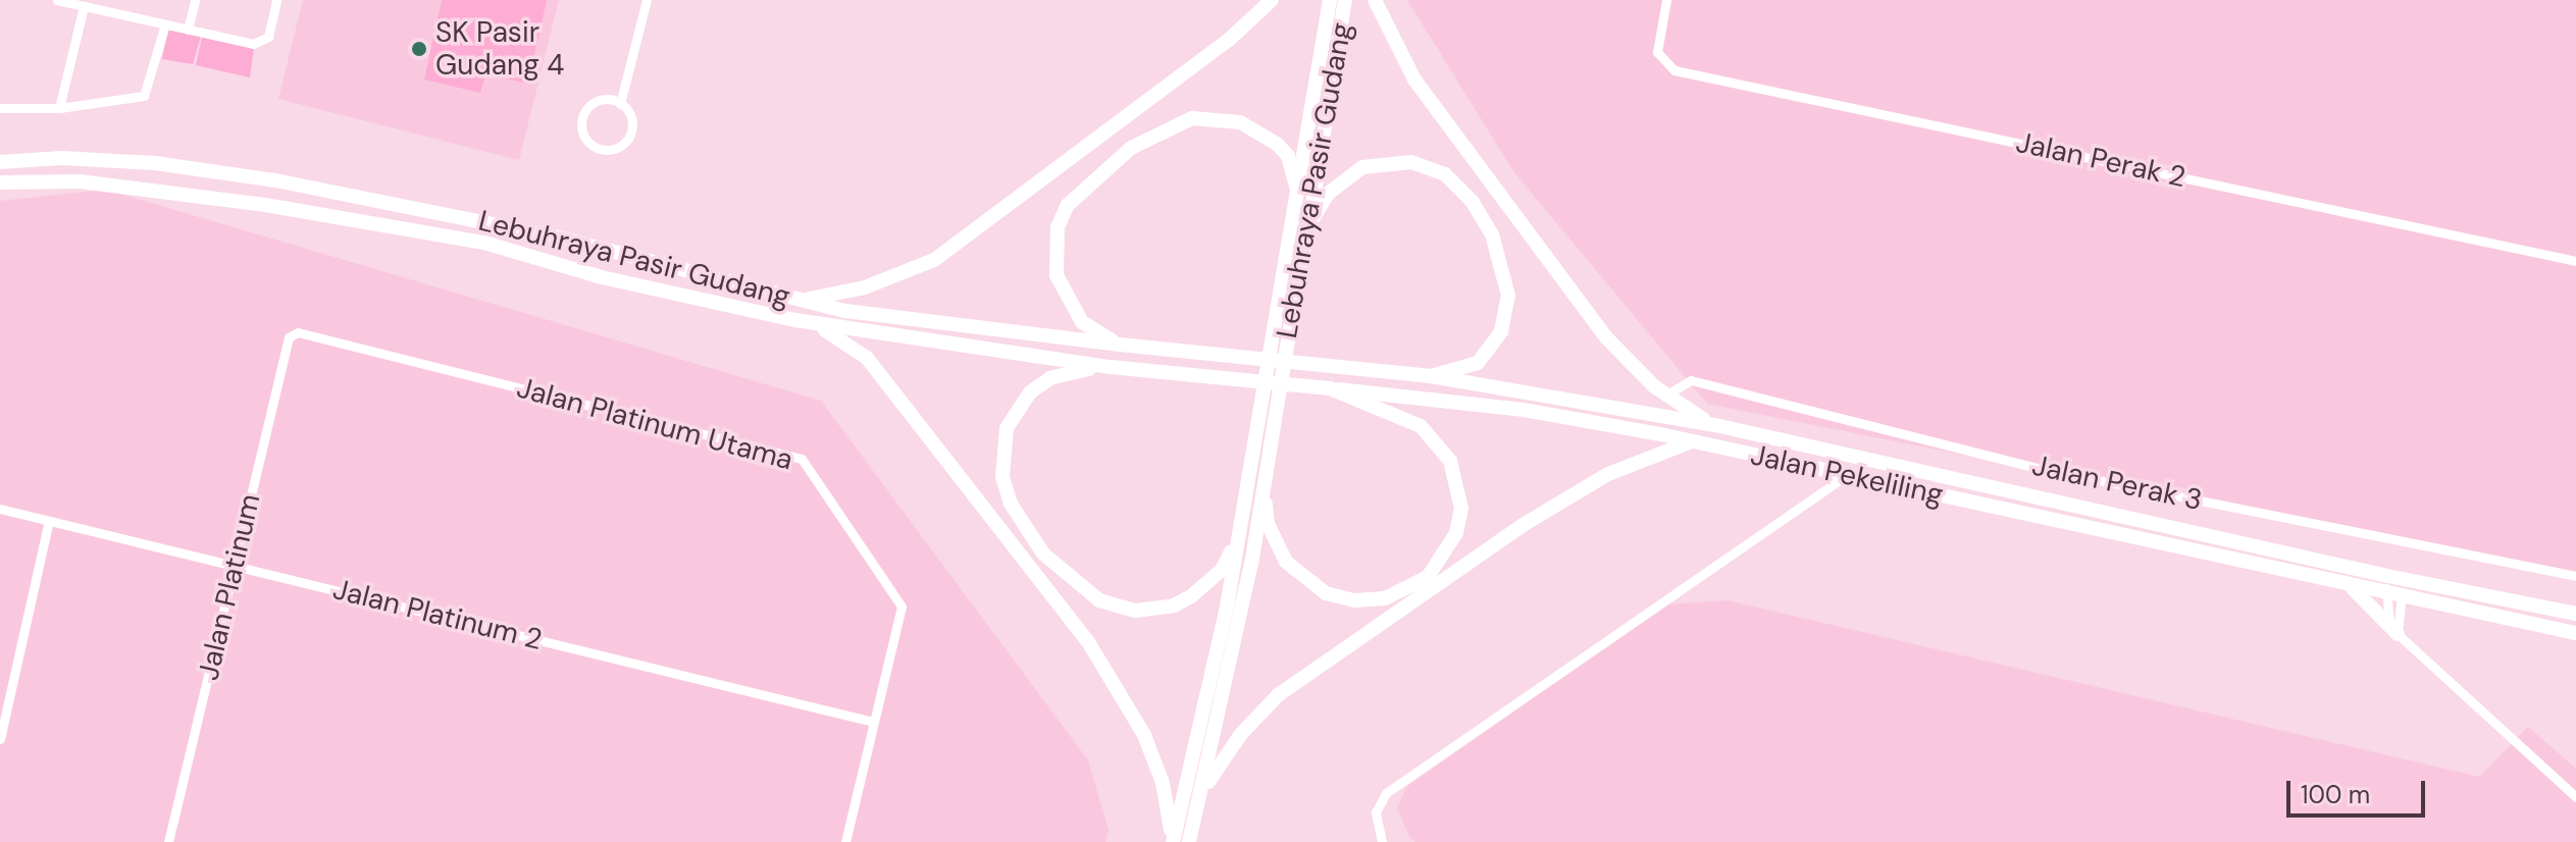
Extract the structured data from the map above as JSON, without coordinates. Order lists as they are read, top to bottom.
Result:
{
  "streets": {
    "main road": ["Lebuhraya Pasir Gudang", "Jalan Pekeliling"],
    "street": [
      "Jalan Perak 2",
      "Jalan Platinum Utama",
      "Jalan Perak 3",
      "Jalan Platinum",
      "Jalan Platinum 2"
    ]
  },
  "crossings": [
    ["Lebuhraya Pasir Gudang", "Jalan Pekeliling"],
    ["Jalan Platinum Utama", "Jalan Platinum"],
    ["Jalan Platinum Utama", "Jalan Platinum 2"],
    ["Jalan Platinum", "Jalan Platinum 2"]
  ],
  "places": ["SK Pasir Gudang 4"],
  "scale_bar": "100 m"
}
